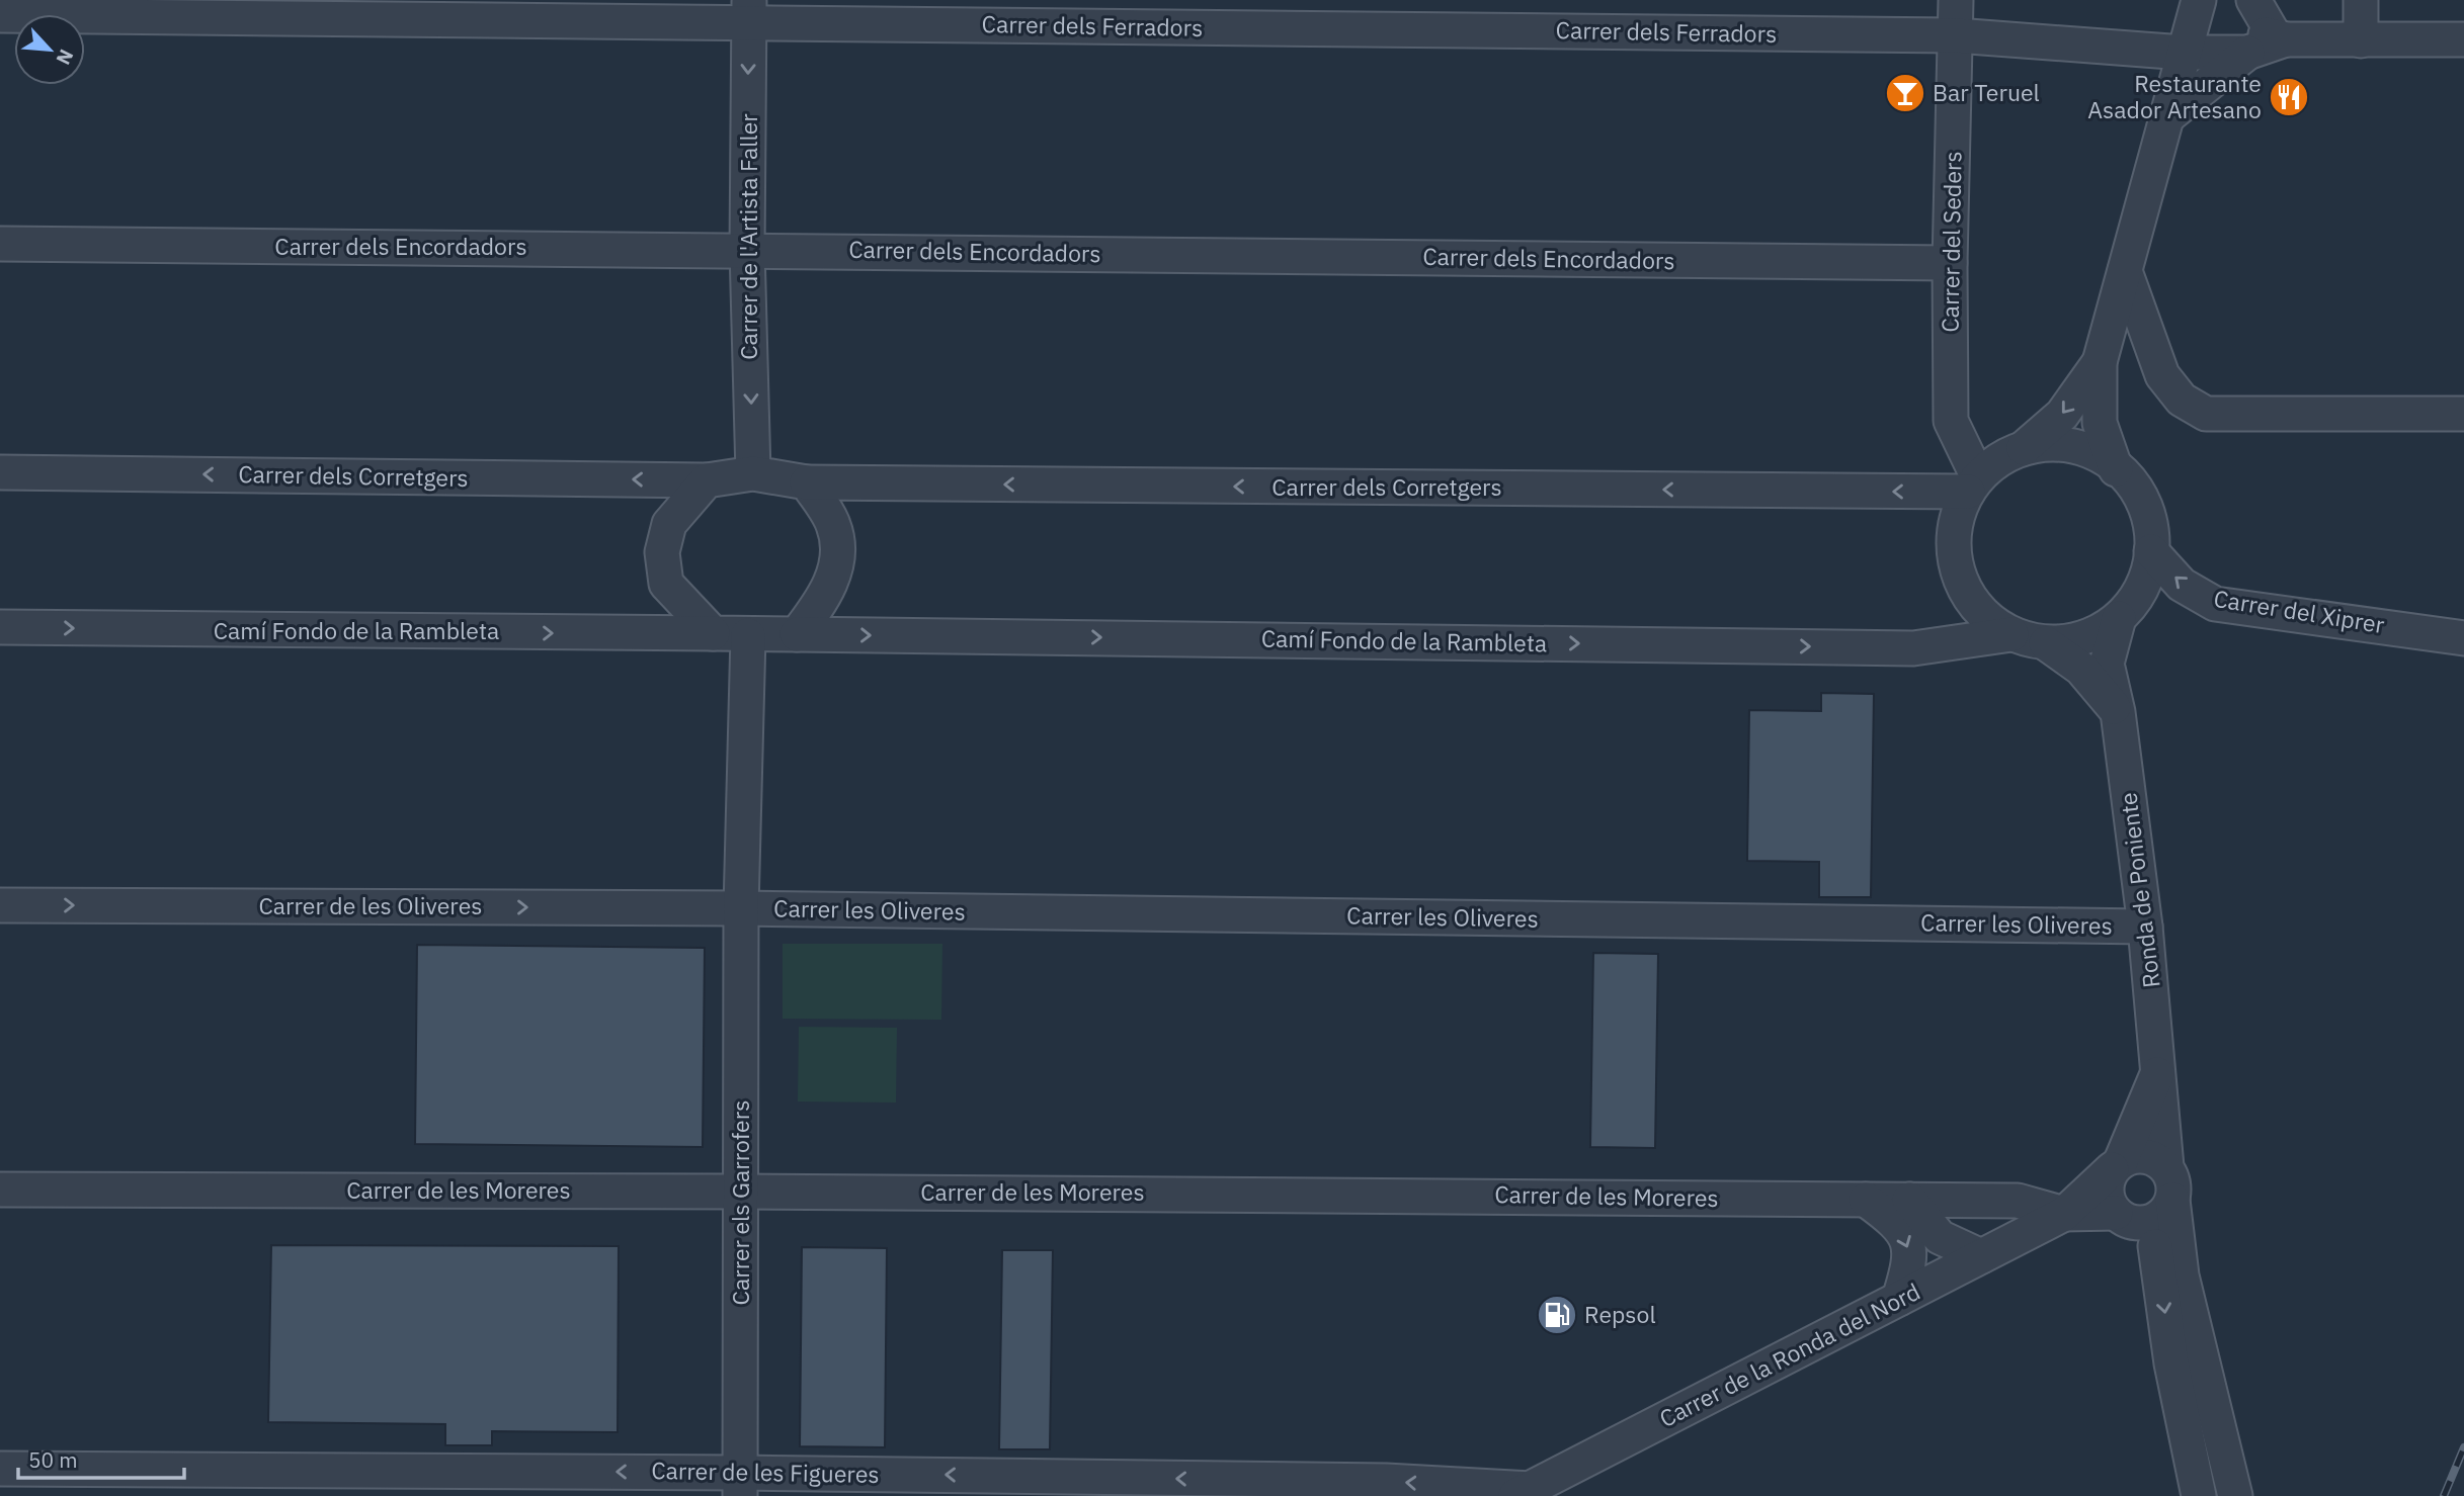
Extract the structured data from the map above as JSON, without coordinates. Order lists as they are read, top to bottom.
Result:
{
  "streets": {
    "street": [
      "Carrer dels Ferradors",
      "Carrer de l'Artista Faller",
      "Carrer del Seders",
      "Carrer dels Encordadors",
      "Carrer dels Corretgers",
      "Carrer del Xiprer",
      "Camí Fondo de la Rambleta",
      "Ronda de Poniente",
      "Carrer de les Oliveres",
      "Carrer les Oliveres",
      "Carrer de les Moreres",
      "Carrer els Garrofers",
      "Carrer de la Ronda del Nord",
      "Carrer de les Figueres"
    ]
  },
  "crossings": [
    ["Carrer dels Ferradors", "Carrer de l'Artista Faller"],
    ["Carrer dels Ferradors", "Carrer del Seders"],
    ["Carrer de l'Artista Faller", "Carrer dels Encordadors"],
    ["Carrer de l'Artista Faller", "Carrer dels Corretgers"],
    ["Carrer de l'Artista Faller", "Camí Fondo de la Rambleta"],
    ["Carrer de l'Artista Faller", "Carrer els Garrofers"],
    ["Carrer del Seders", "Carrer dels Encordadors"],
    ["Carrer del Seders", "Carrer dels Corretgers"],
    ["Carrer del Seders", "Carrer del Xiprer"],
    ["Carrer del Seders", "Camí Fondo de la Rambleta"],
    ["Carrer del Seders", "Ronda de Poniente"],
    ["Carrer dels Corretgers", "Carrer del Xiprer"],
    ["Carrer dels Corretgers", "Camí Fondo de la Rambleta"],
    ["Carrer dels Corretgers", "Ronda de Poniente"],
    ["Carrer dels Corretgers", "Carrer els Garrofers"],
    ["Carrer del Xiprer", "Camí Fondo de la Rambleta"],
    ["Carrer del Xiprer", "Ronda de Poniente"],
    ["Camí Fondo de la Rambleta", "Ronda de Poniente"],
    ["Camí Fondo de la Rambleta", "Carrer els Garrofers"],
    ["Ronda de Poniente", "Carrer les Oliveres"],
    ["Ronda de Poniente", "Carrer de la Ronda del Nord"],
    ["Carrer de les Oliveres", "Carrer les Oliveres"],
    ["Carrer de les Oliveres", "Carrer els Garrofers"],
    ["Carrer les Oliveres", "Carrer els Garrofers"],
    ["Carrer de les Moreres", "Carrer els Garrofers"],
    ["Carrer de les Moreres", "Carrer de la Ronda del Nord"],
    ["Carrer els Garrofers", "Carrer de les Figueres"],
    ["Carrer de la Ronda del Nord", "Carrer de les Figueres"]
  ],
  "one_way": [
    "Carrer de l'Artista Faller",
    "Carrer dels Corretgers",
    "Carrer del Xiprer",
    "Camí Fondo de la Rambleta",
    "Carrer de les Oliveres",
    "Carrer de les Figueres"
  ],
  "places": {
    "bar": ["Bar Teruel"],
    "restaurant": ["Restaurante Asador Artesano"],
    "fuel station": ["Repsol"]
  },
  "scale_bar": "50 m",
  "north": "bottom right"
}
